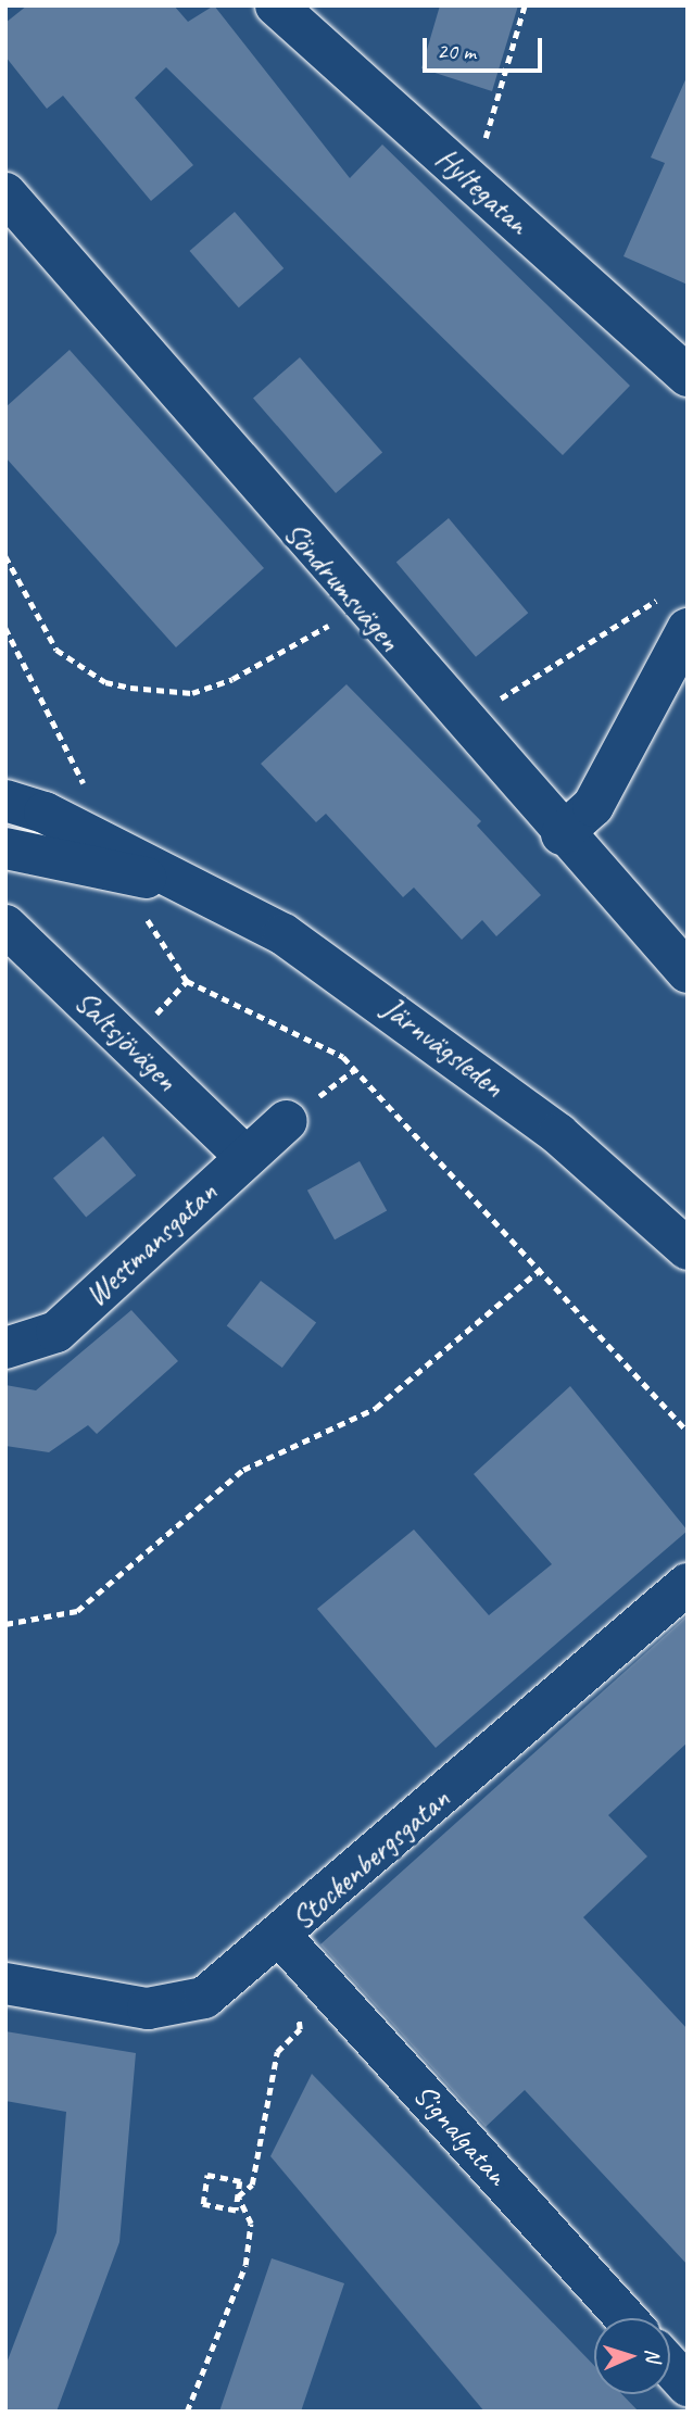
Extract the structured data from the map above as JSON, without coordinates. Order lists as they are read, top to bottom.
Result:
{
  "streets": {
    "street": [
      "Hyltegatan",
      "Söndrumsvägen",
      "Saltsjövägen",
      "Järnvägsleden",
      "Westmansgatan",
      "Stockenbergsgatan",
      "Signalgatan"
    ]
  },
  "crossings": [
    ["Saltsjövägen", "Westmansgatan"],
    ["Stockenbergsgatan", "Signalgatan"]
  ],
  "scale_bar": "20 m",
  "north": "right"
}
